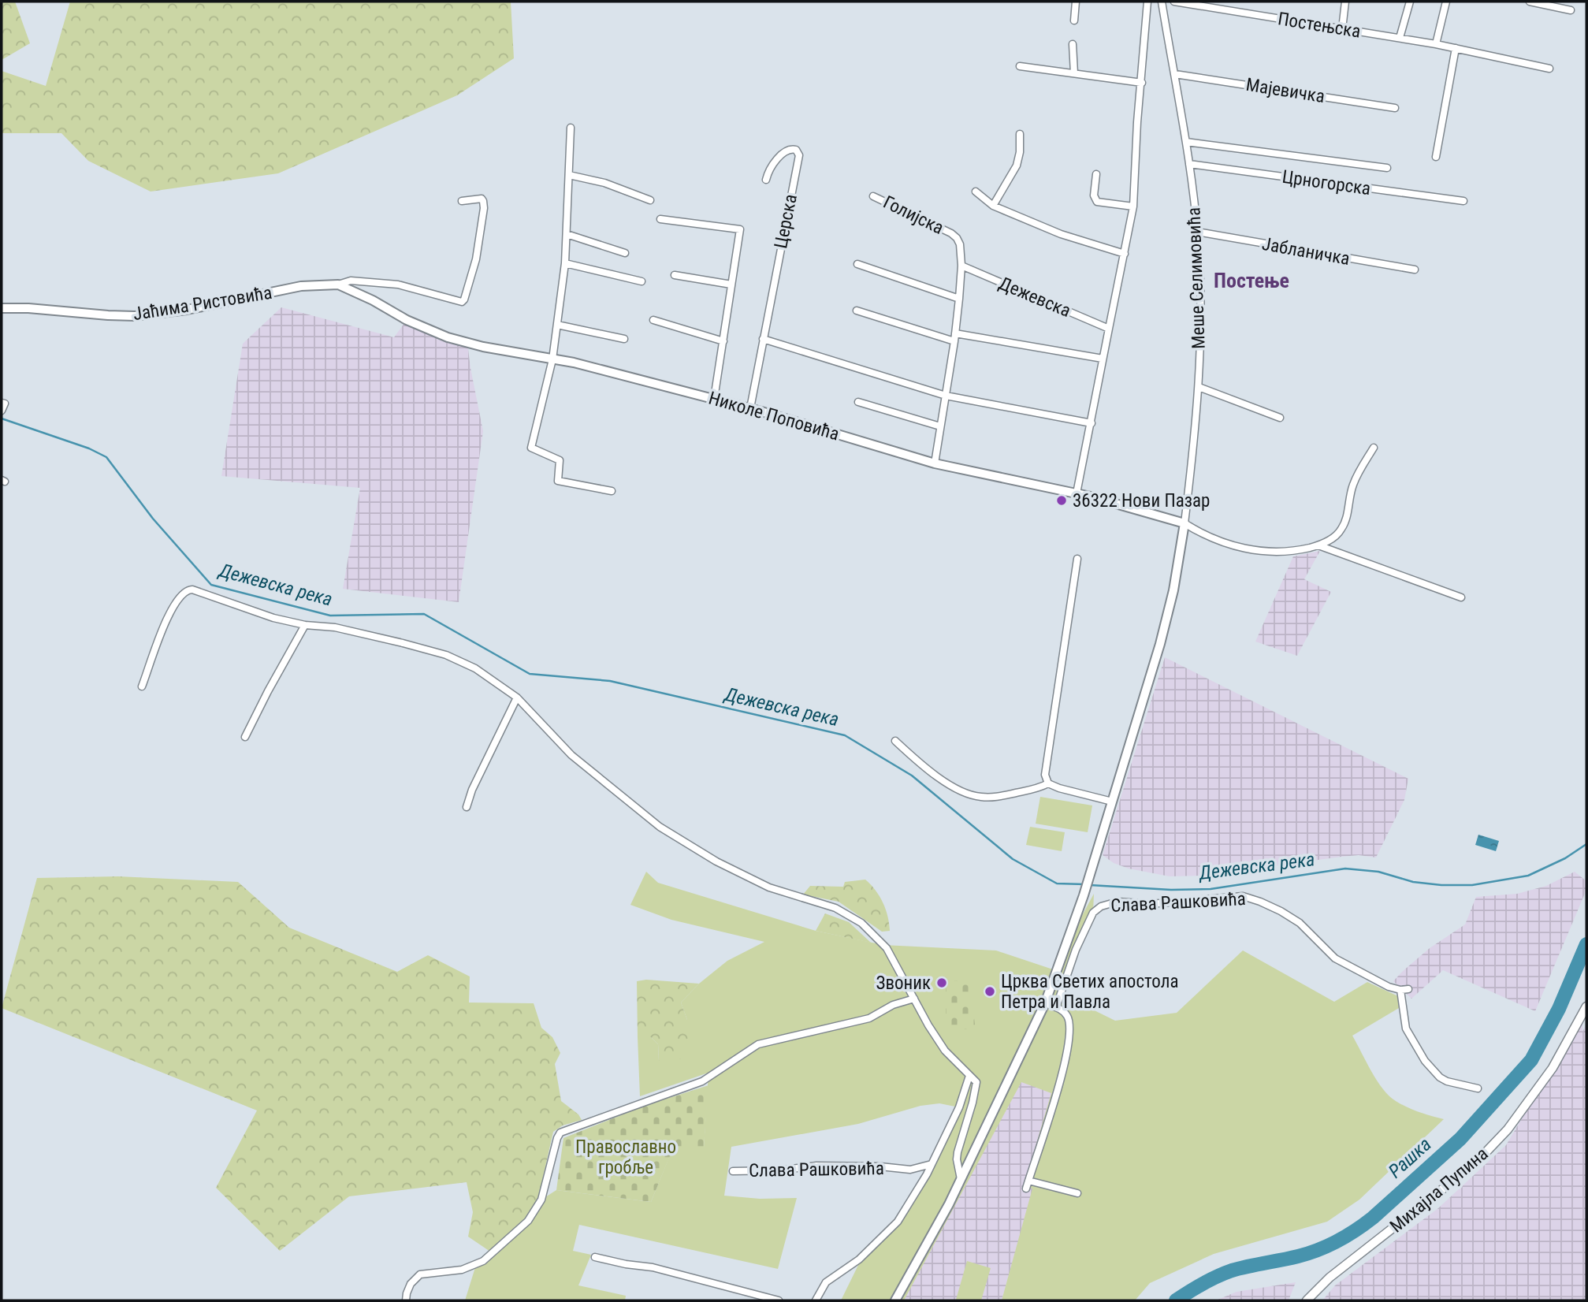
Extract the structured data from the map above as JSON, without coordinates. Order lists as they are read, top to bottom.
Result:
{
  "streets": {
    "main road": [
      "Меше Селимовића",
      "Јаћима Ристовића",
      "Николе Поповића",
      "Слава Рашковића"
    ],
    "street": [
      "Постењска",
      "Мајевичка",
      "Црногорска",
      "Голијска",
      "Церска",
      "Јабланичка",
      "Дежевска",
      "Михајла Пупина"
    ]
  },
  "crossings": [
    ["Мајевичка", "Меше Селимовића"],
    ["Црногорска", "Меше Селимовића"],
    ["Голијска", "Дежевска"],
    ["Голијска", "Николе Поповића"],
    ["Церска", "Николе Поповића"],
    ["Јабланичка", "Меше Селимовића"],
    ["Меше Селимовића", "Николе Поповића"],
    ["Меше Селимовића", "Слава Рашковића"],
    ["Јаћима Ристовића", "Николе Поповића"]
  ],
  "districts": ["Постење"],
  "water": ["Дежевска река", "Рашка"],
  "parks": ["Православно гробље"],
  "places": ["36322 Нови Пазар", "Звоник", "Црква Светих апостола Петра и Павла"]
}
